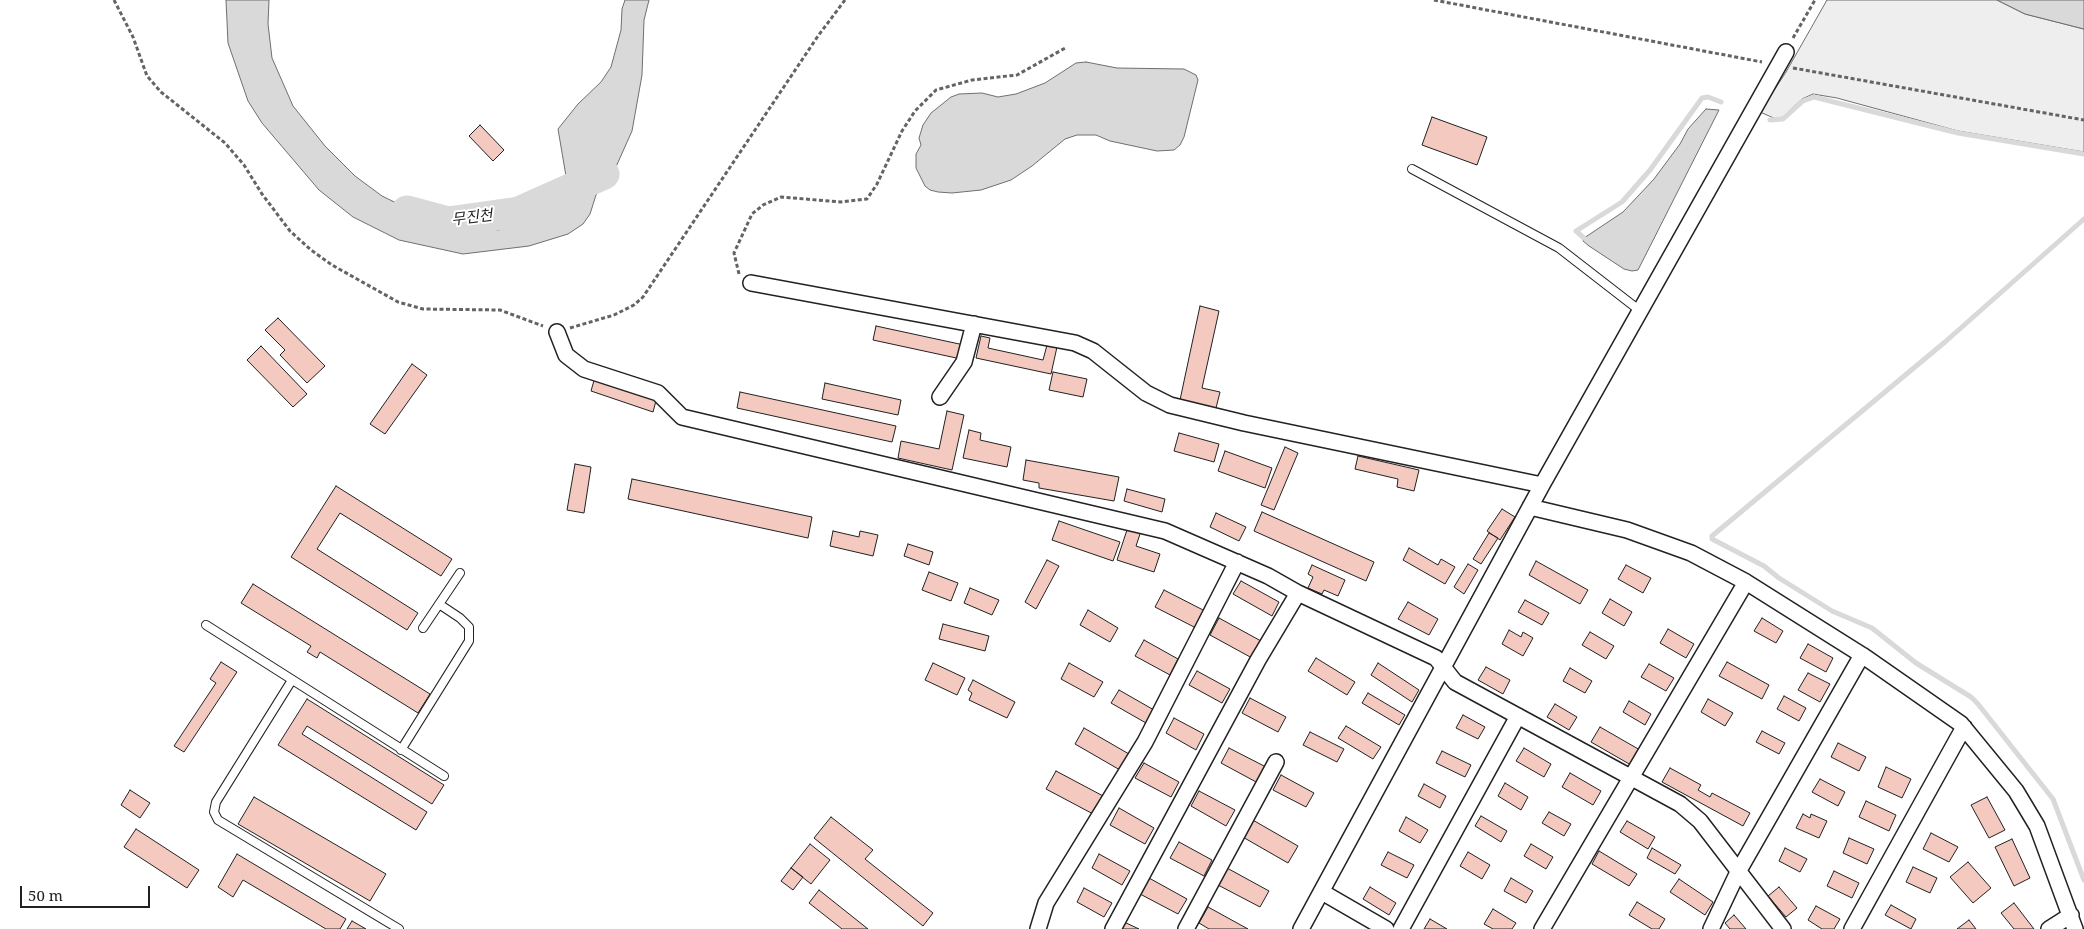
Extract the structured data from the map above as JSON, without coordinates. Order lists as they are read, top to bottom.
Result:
{
  "water": ["무진천"],
  "scale_bar": "50 m"
}
